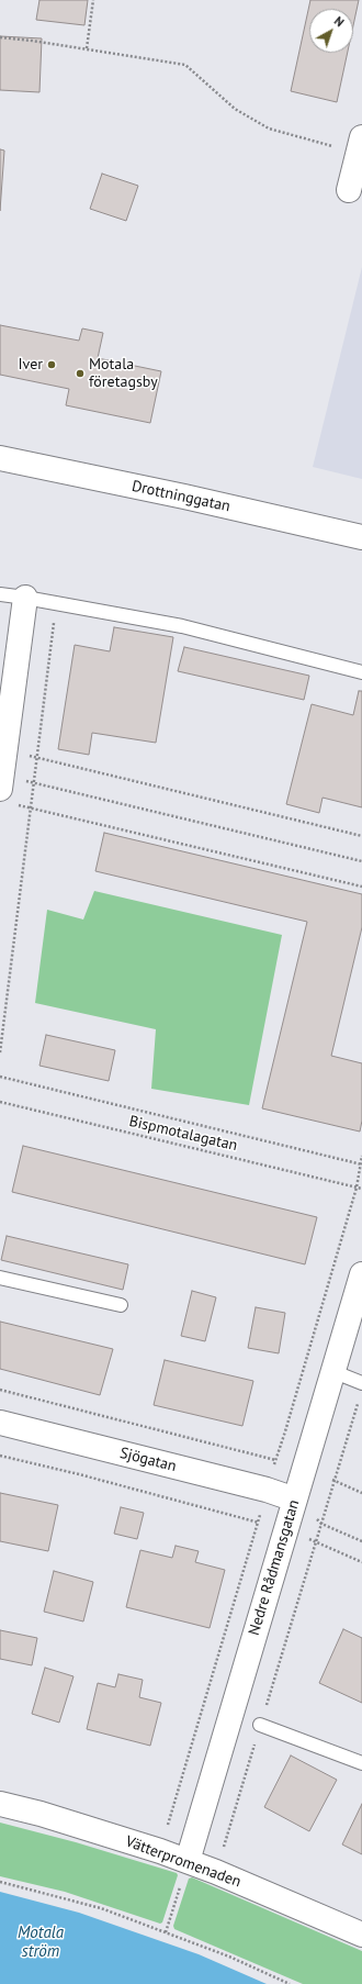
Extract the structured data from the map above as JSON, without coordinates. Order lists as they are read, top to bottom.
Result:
{
  "streets": {
    "street": [
      "Drottninggatan",
      "Sjögatan",
      "Nedre Rådmansgatan",
      "Vätterpromenaden"
    ],
    "path": ["Bispmotalagatan"]
  },
  "crossings": [
    ["Sjögatan", "Nedre Rådmansgatan"],
    ["Nedre Rådmansgatan", "Vätterpromenaden"]
  ],
  "water": ["Motala ström"],
  "places": ["Iver", "Motala företagsby"],
  "north": "top right"
}
